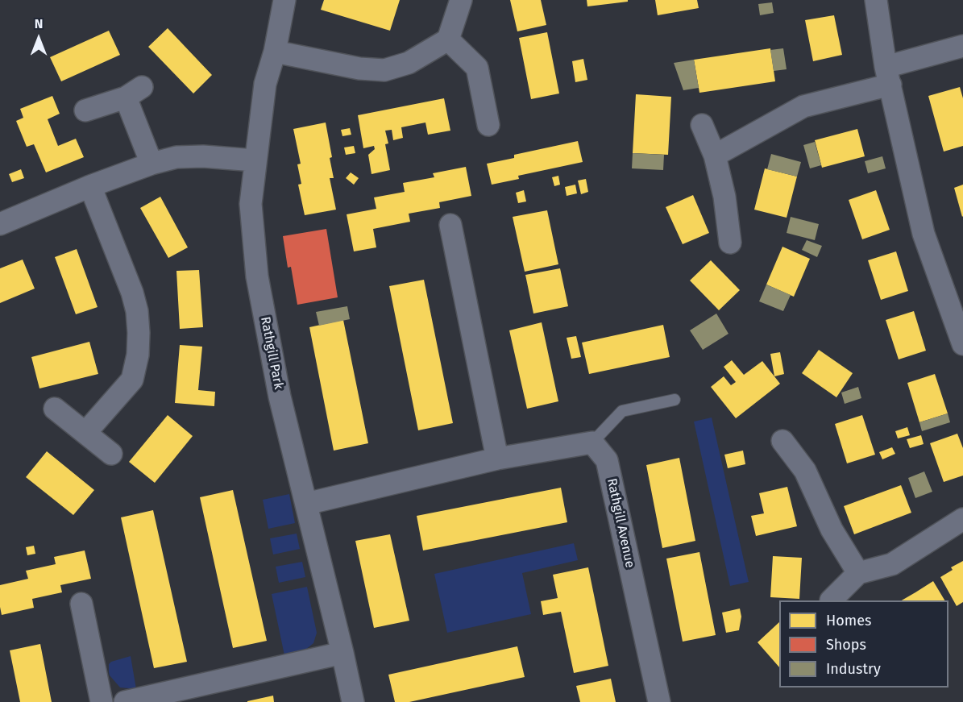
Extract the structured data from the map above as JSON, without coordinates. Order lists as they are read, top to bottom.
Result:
{
  "streets": {
    "street": ["Rathgill Park", "Rathgill Avenue"]
  },
  "legend": ["Homes", "Shops", "Industry"],
  "north": "top"
}
